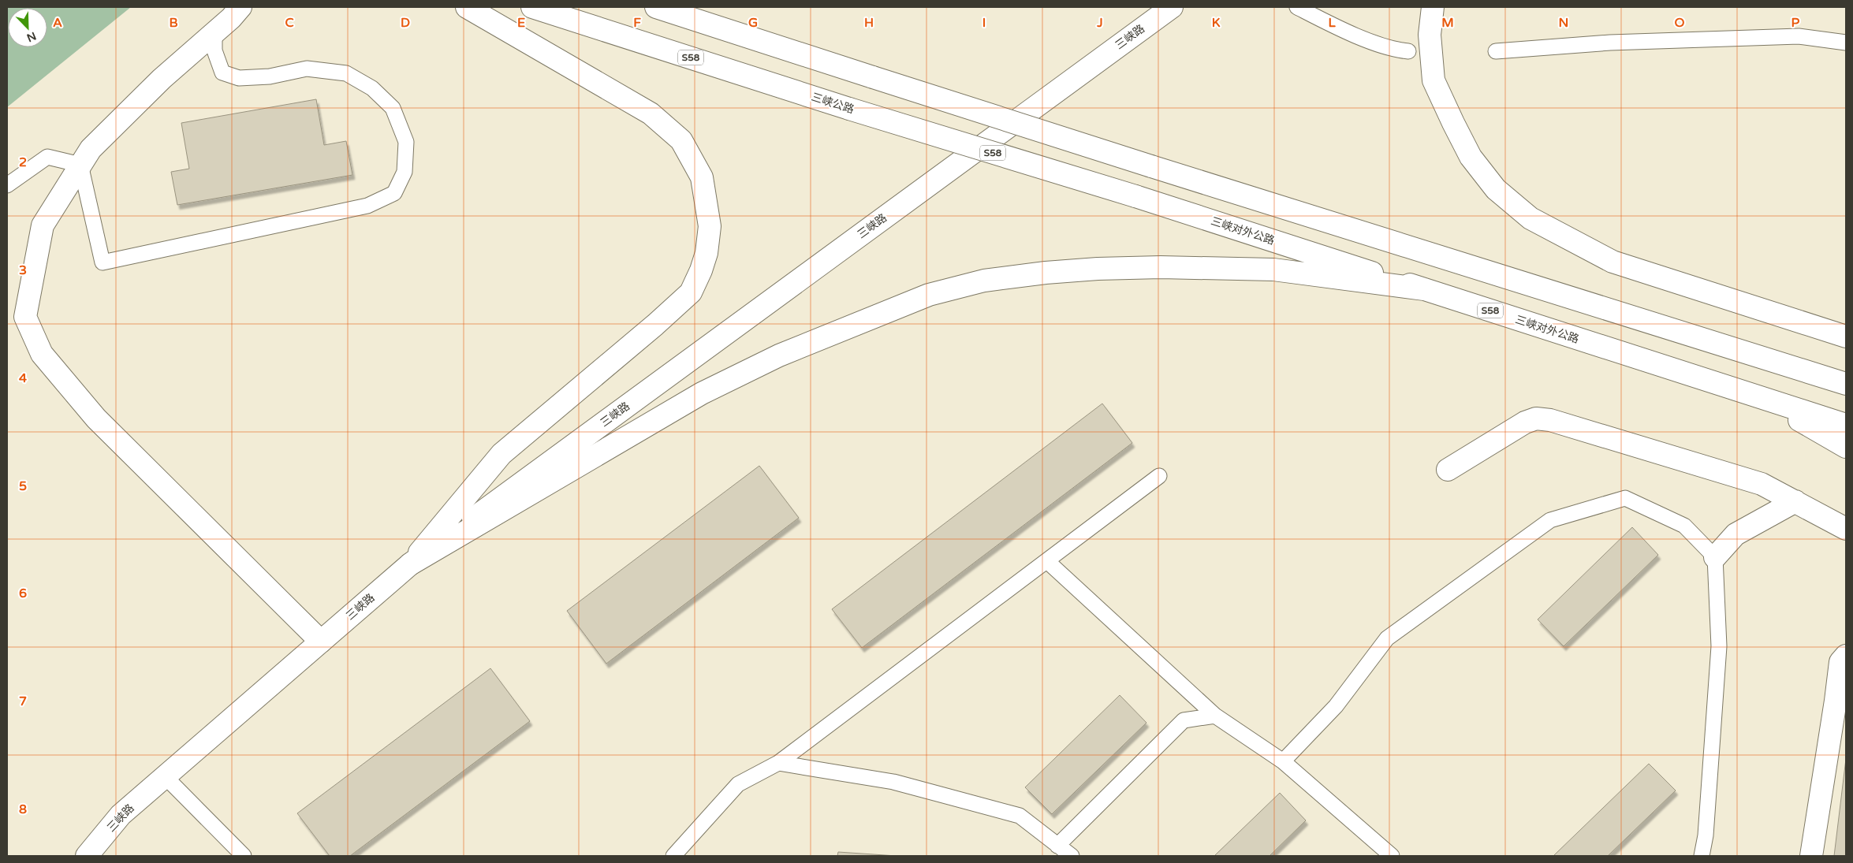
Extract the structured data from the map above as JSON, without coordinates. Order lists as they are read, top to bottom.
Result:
{
  "streets": {
    "main road": [
      "三峡路",
      "S58",
      "三峡公路",
      "三峡对外公路"
    ]
  },
  "crossings": [
    ["三峡公路", "三峡对外公路"]
  ],
  "north": "bottom right",
  "grid": {
    "columns": [
      "A",
      "B",
      "C",
      "D",
      "E",
      "F",
      "G",
      "H",
      "I",
      "J",
      "K",
      "L",
      "M",
      "N",
      "O",
      "P"
    ],
    "rows": [
      "2",
      "3",
      "4",
      "5",
      "6",
      "7",
      "8"
    ]
  }
}
